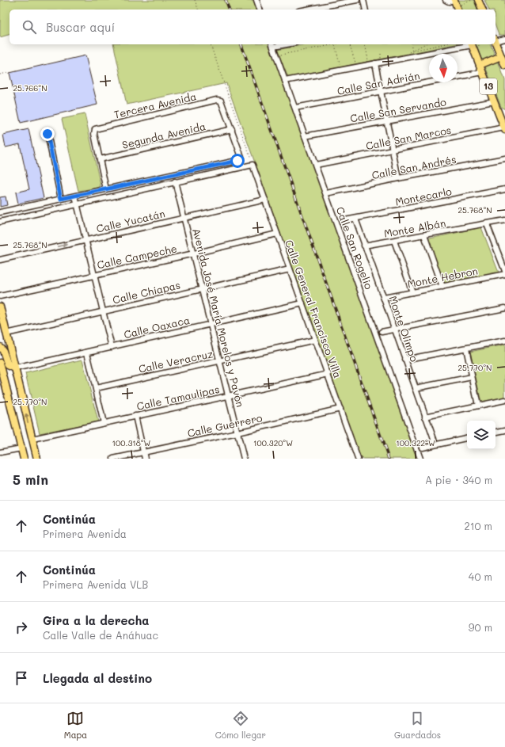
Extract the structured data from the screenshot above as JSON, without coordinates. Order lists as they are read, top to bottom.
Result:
{
  "streets": {
    "main road": ["13"],
    "street": [
      "Calle San Adrián",
      "Tercera Avenida",
      "Calle San Servando",
      "Segunda Avenida",
      "Calle San Marcos",
      "Calle San Andrés",
      "Montecarlo",
      "Calle Yucatán",
      "Monte Albán",
      "Calle San Rogelio",
      "Calle Campeche",
      "Monte Hebron",
      "Calle Chiapas",
      "Calle General Francisco Villa",
      "Avenida José María Morelos y Pavón",
      "Calle Oaxaca",
      "Monte Olimpo",
      "Calle Veracruz",
      "Calle Tamaulipas",
      "Calle Guerrero"
    ]
  },
  "crossings": [
    ["Calle San Adrián", "13"],
    ["Calle San Adrián", "Calle San Rogelio"],
    ["13", "Calle San Servando"],
    ["13", "Calle San Marcos"],
    ["Tercera Avenida", "Segunda Avenida"],
    ["Calle San Servando", "Calle San Rogelio"],
    ["Calle San Marcos", "Calle San Rogelio"],
    ["Calle San Andrés", "Calle San Rogelio"],
    ["Montecarlo", "Monte Olimpo"],
    ["Calle Yucatán", "Calle General Francisco Villa"],
    ["Calle Yucatán", "Avenida José María Morelos y Pavón"],
    ["Monte Albán", "Monte Olimpo"],
    ["Calle Campeche", "Calle General Francisco Villa"],
    ["Calle Campeche", "Avenida José María Morelos y Pavón"],
    ["Monte Hebron", "Monte Olimpo"],
    ["Calle Chiapas", "Calle General Francisco Villa"],
    ["Calle Chiapas", "Avenida José María Morelos y Pavón"],
    ["Calle General Francisco Villa", "Calle Oaxaca"],
    ["Calle General Francisco Villa", "Calle Veracruz"],
    ["Calle General Francisco Villa", "Calle Tamaulipas"],
    ["Calle General Francisco Villa", "Calle Guerrero"],
    ["Avenida José María Morelos y Pavón", "Calle Oaxaca"],
    ["Avenida José María Morelos y Pavón", "Calle Veracruz"],
    ["Avenida José María Morelos y Pavón", "Calle Tamaulipas"],
    ["Avenida José María Morelos y Pavón", "Calle Guerrero"]
  ],
  "north": "bottom",
  "page": {
    "search": "Buscar aquí",
    "heading": ["5 min", "A pie · 340 m"],
    "list": [
      ["Continúa", "Primera Avenida", "210 m"],
      ["Continúa", "Primera Avenida VLB", "40 m"],
      ["Gira a la derecha", "Calle Valle de Anáhuac", "90 m"],
      "Llegada al destino"
    ],
    "nav": ["Mapa", "Cómo llegar", "Guardados"]
  },
  "coordinates": [
    "25.766°N",
    "25.768°N",
    "25.770°N",
    "100.318°W",
    "100.320°W",
    "100.322°W"
  ]
}
